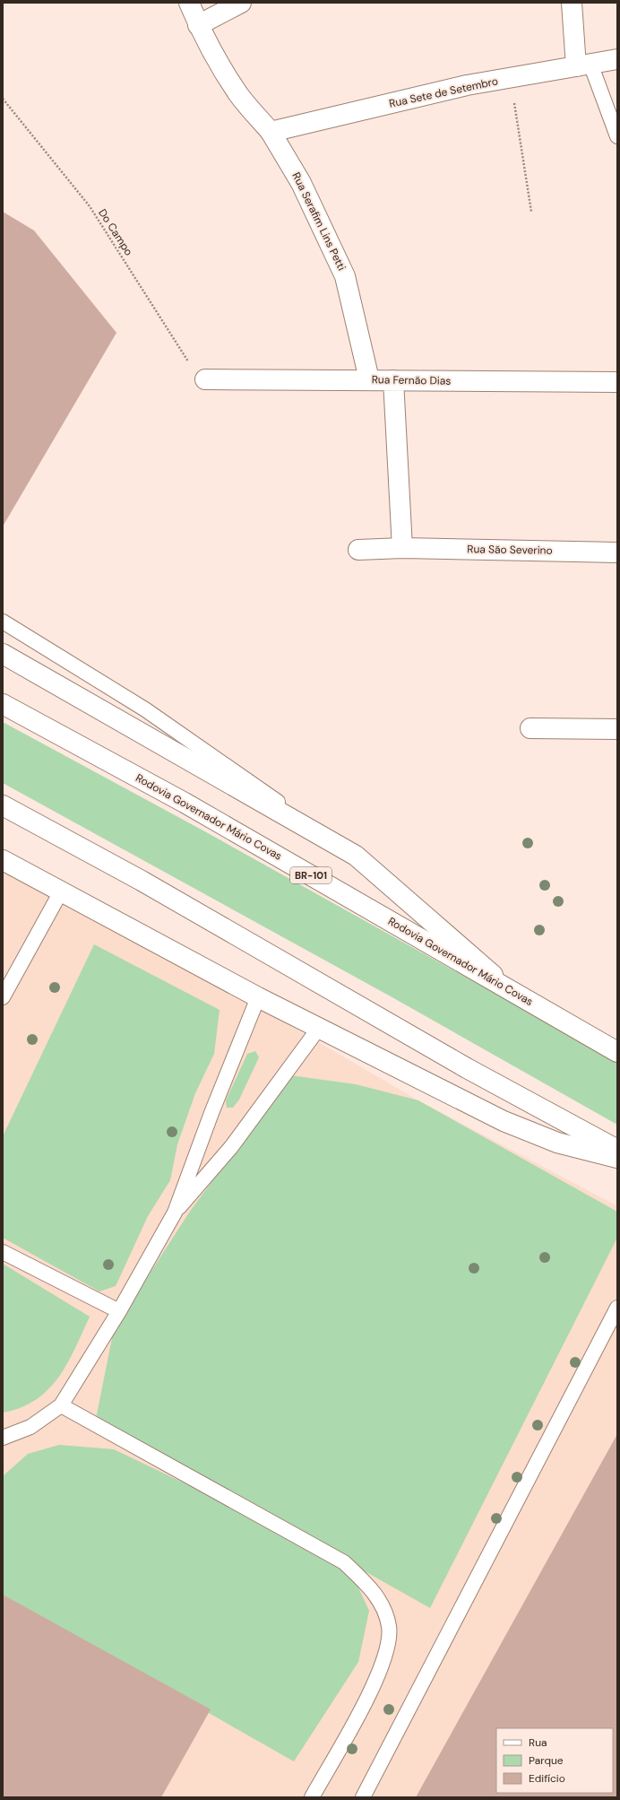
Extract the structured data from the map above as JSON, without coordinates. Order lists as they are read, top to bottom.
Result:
{
  "streets": {
    "main road": [
      "Rua Sete de Setembro",
      "Rua Serafim Lins Petti",
      "Rua Fernão Dias",
      "Rua São Severino",
      "Rodovia Governador Mário Covas",
      "BR-101"
    ],
    "path": ["Do Campo"]
  },
  "crossings": [
    ["Rua Sete de Setembro", "Rua Serafim Lins Petti"],
    ["Rua Serafim Lins Petti", "Rua Fernão Dias"],
    ["Do Campo", "Rua Fernão Dias"]
  ],
  "legend": ["Rua", "Parque", "Edifício"]
}
